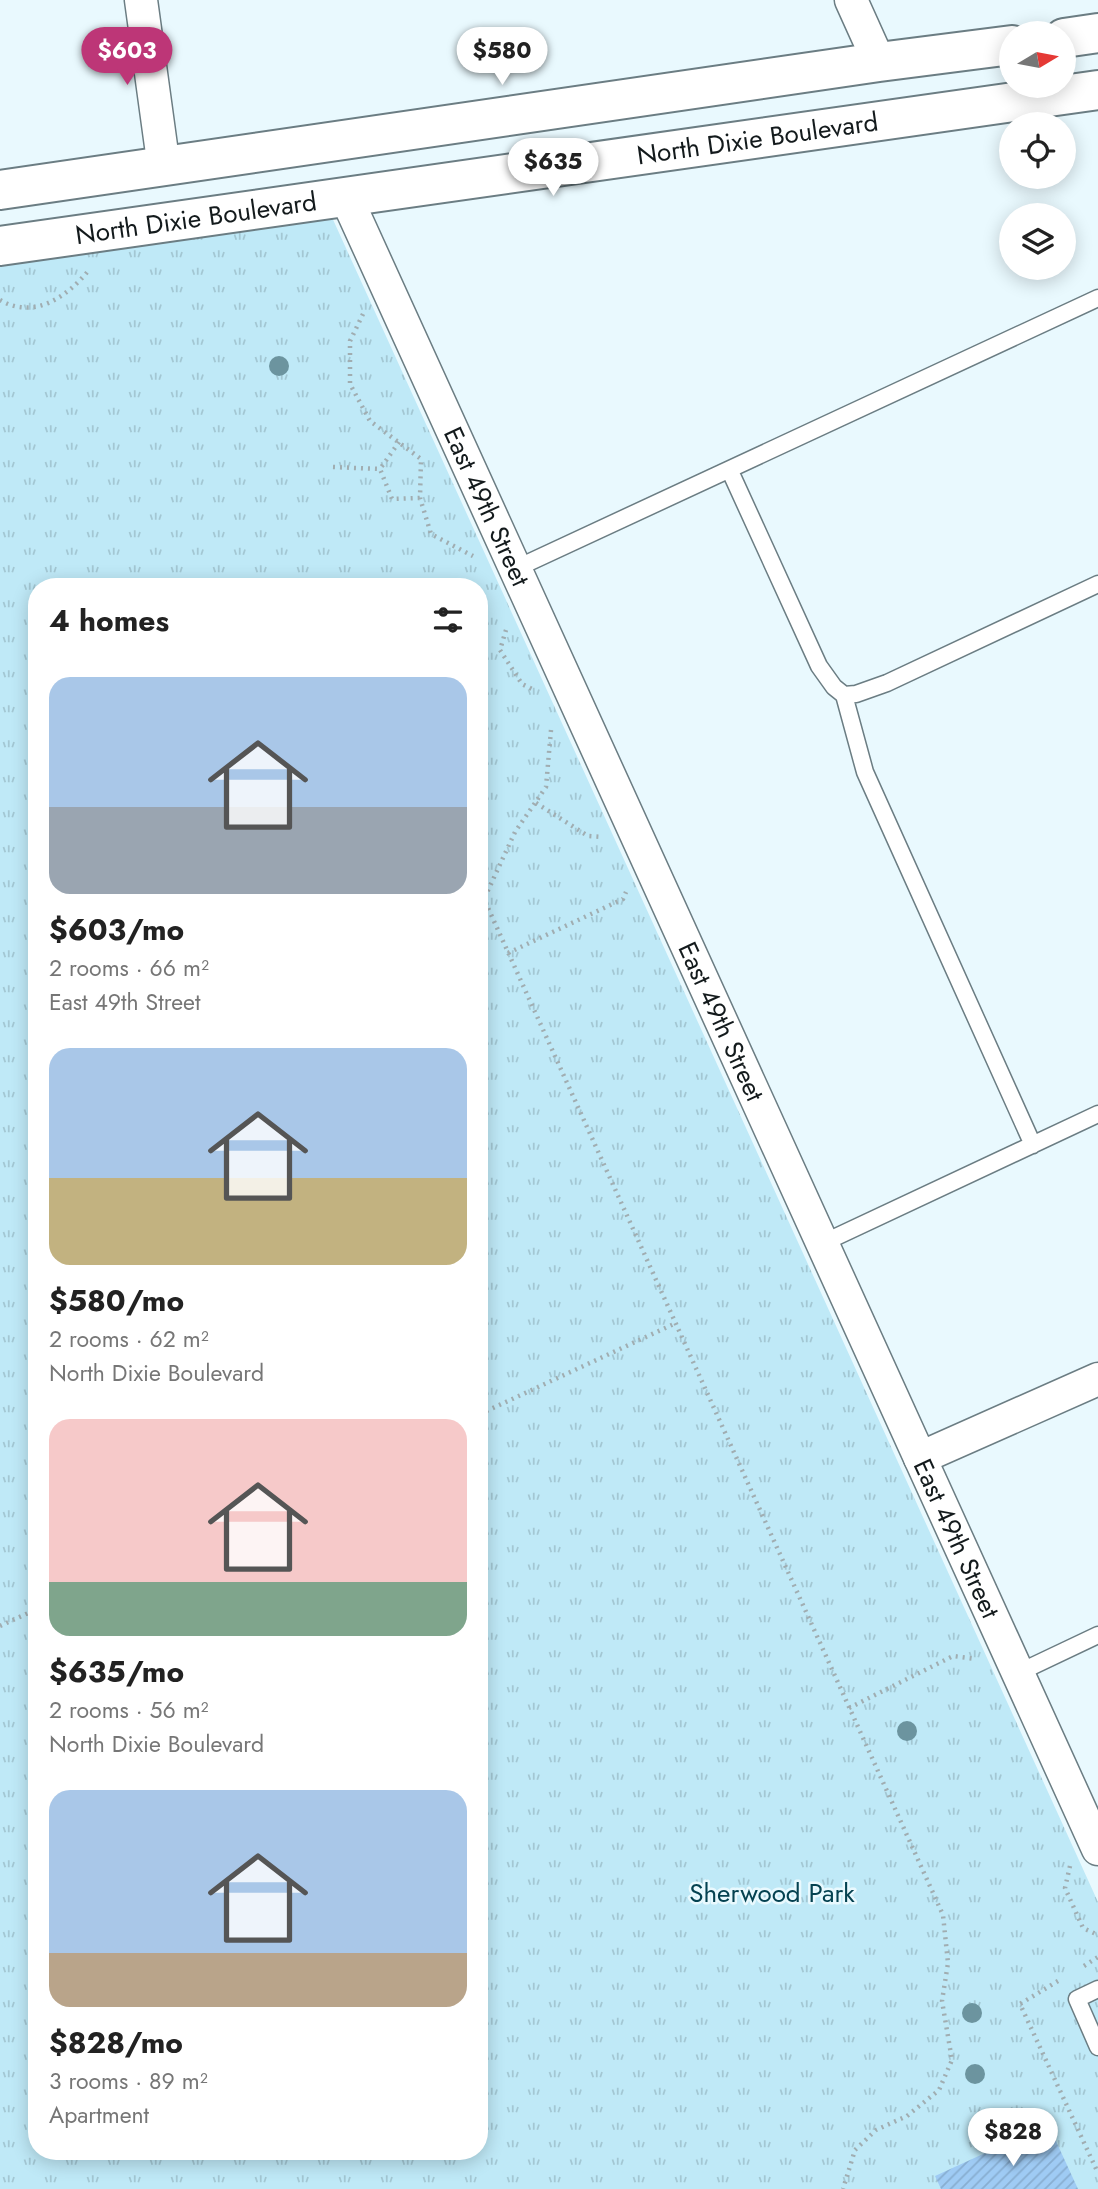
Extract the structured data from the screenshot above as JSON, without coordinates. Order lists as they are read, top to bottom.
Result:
{
  "streets": {
    "main road": ["North Dixie Boulevard"],
    "street": ["East 49th Street"]
  },
  "crossings": [
    ["North Dixie Boulevard", "East 49th Street"]
  ],
  "parks": ["Sherwood Park"],
  "north": "right",
  "page": {
    "price": [
      "$603",
      "$580",
      "$635",
      "$828"
    ],
    "heading": "4 homes",
    "list": [
      {
        "name": "$603/mo",
        "note": "2 rooms · 66 m² · East 49th Street"
      },
      {
        "name": "$580/mo",
        "note": "2 rooms · 62 m² · North Dixie Boulevard"
      },
      {
        "name": "$635/mo",
        "note": "2 rooms · 56 m² · North Dixie Boulevard"
      },
      {
        "name": "$828/mo",
        "note": "3 rooms · 89 m² · Apartment"
      }
    ]
  }
}
